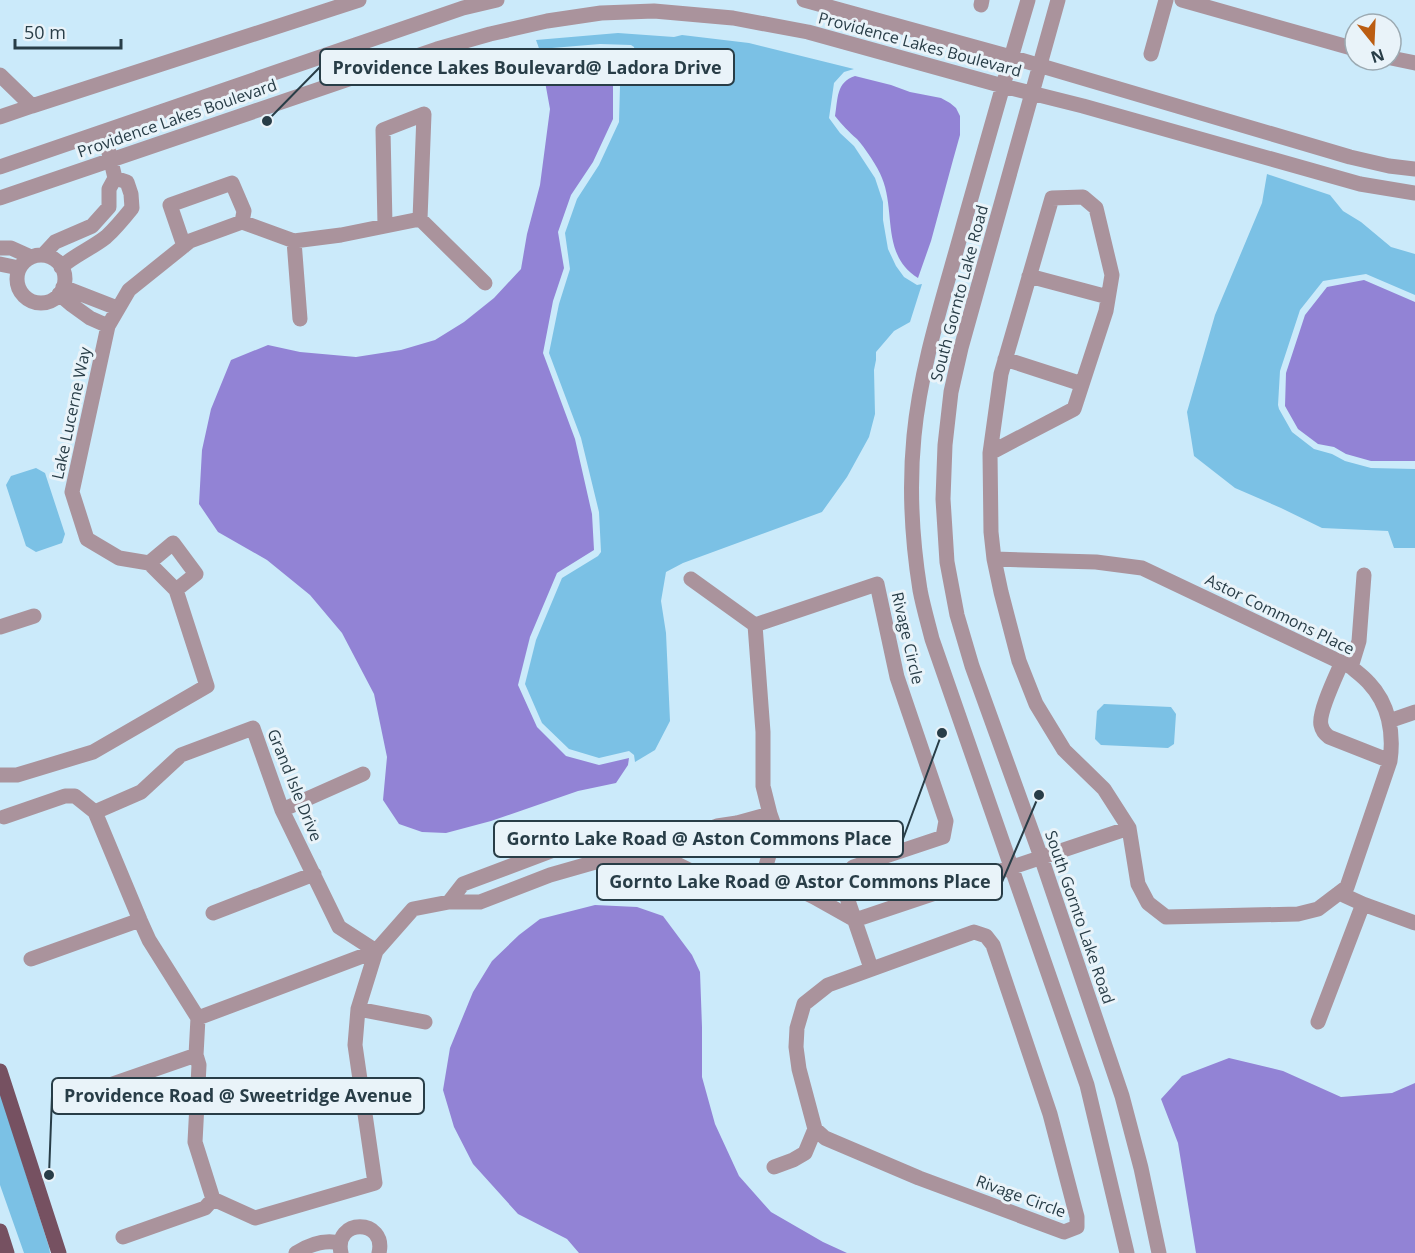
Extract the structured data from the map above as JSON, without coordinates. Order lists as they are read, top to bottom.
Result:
{
  "streets": {
    "street": [
      "Providence Lakes Boulevard",
      "South Gornto Lake Road",
      "Lake Lucerne Way",
      "Astor Commons Place",
      "Rivage Circle",
      "Grand Isle Drive"
    ]
  },
  "crossings": [
    ["Providence Lakes Boulevard", "South Gornto Lake Road"]
  ],
  "places": [
    "Providence Lakes Boulevard@ Ladora Drive",
    "Gornto Lake Road @ Aston Commons Place",
    "Gornto Lake Road @ Astor Commons Place",
    "Providence Road @ Sweetridge Avenue"
  ],
  "scale_bar": "50 m",
  "north": "bottom"
}
